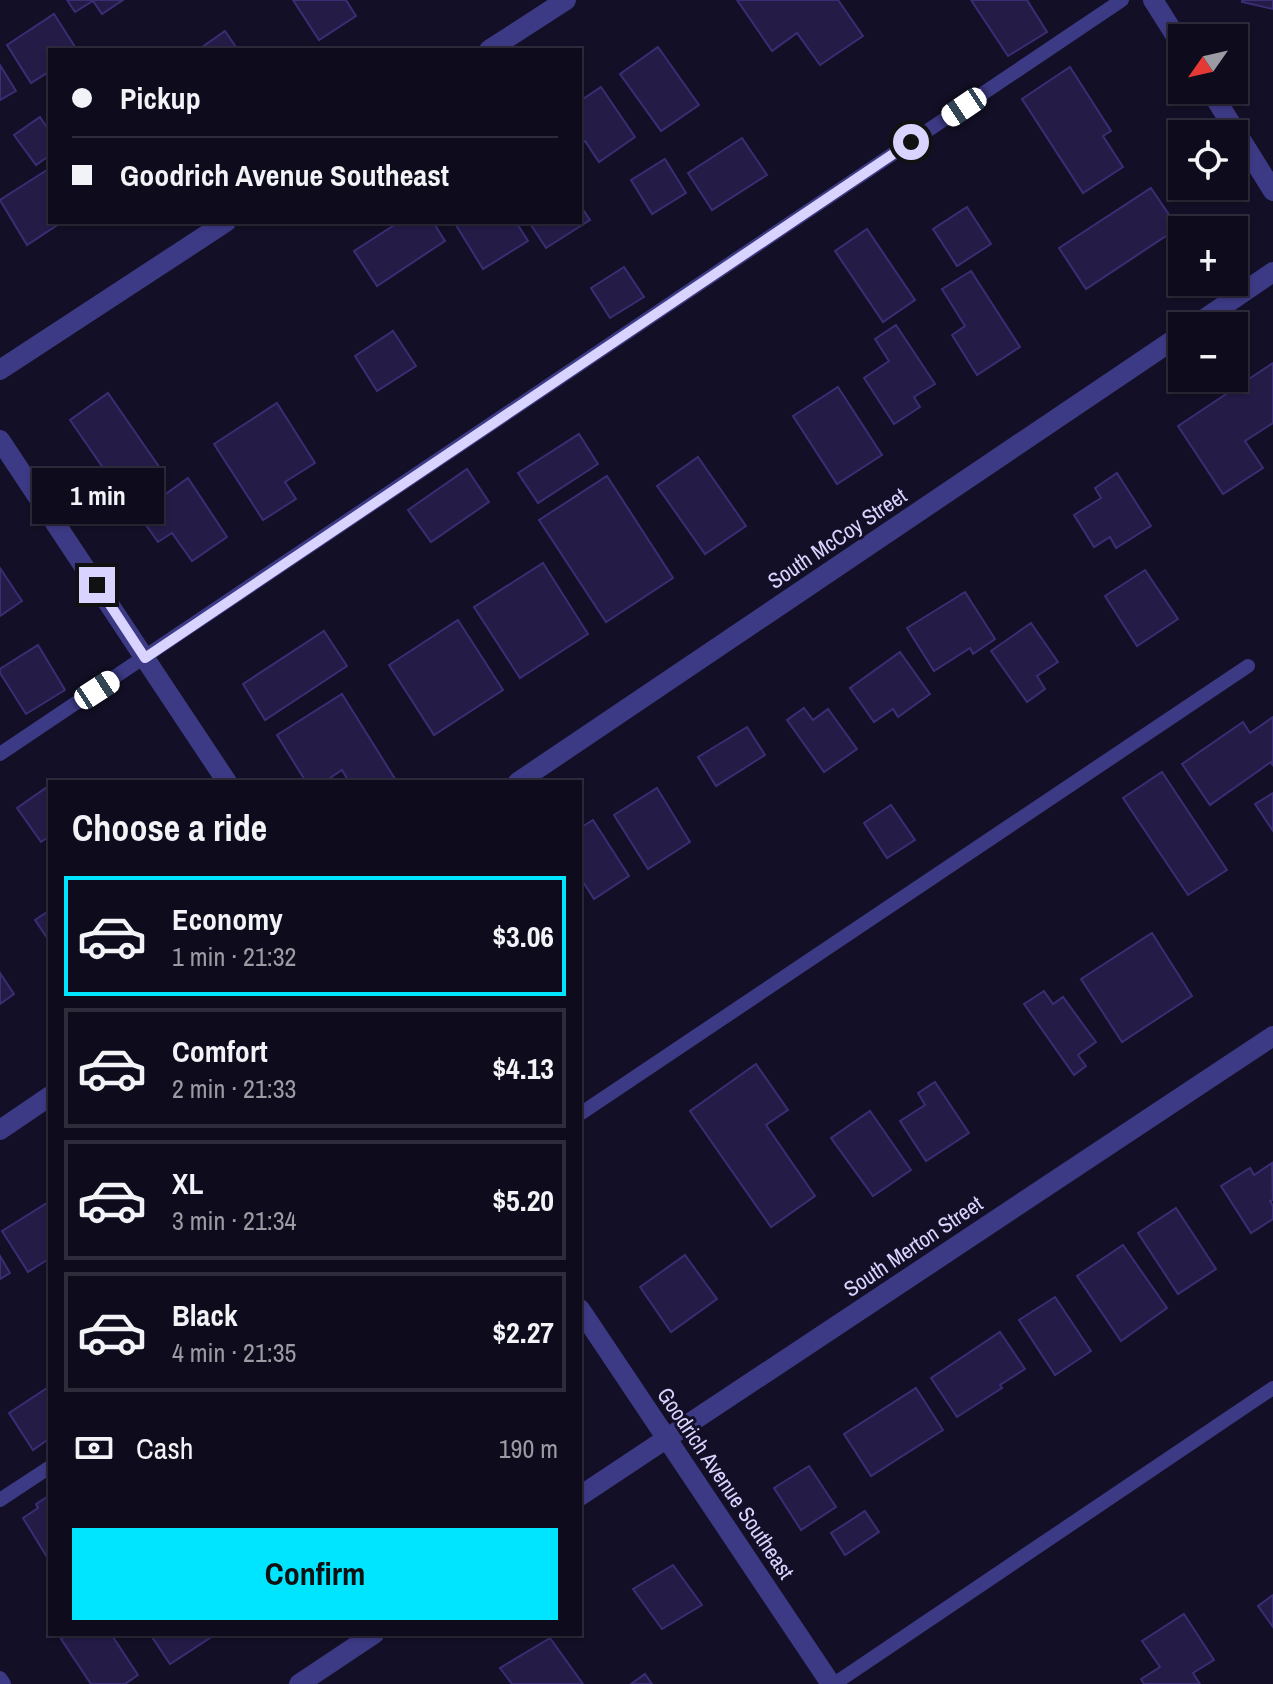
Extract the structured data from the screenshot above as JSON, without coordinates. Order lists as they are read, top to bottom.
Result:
{
  "streets": {
    "street": ["South McCoy Street", "South Merton Street", "Goodrich Avenue Southeast"]
  },
  "crossings": [
    ["South Merton Street", "Goodrich Avenue Southeast"]
  ],
  "north": "bottom left",
  "page": {
    "map_buttons": ["+", "−"],
    "banner": ["Pickup", "Goodrich Avenue Southeast"],
    "bubble": "1 min",
    "heading": "Choose a ride",
    "list": [
      {
        "name": "Economy",
        "note": "1 min · 21:32",
        "value": "$3.06"
      },
      {
        "name": "Comfort",
        "note": "2 min · 21:33",
        "value": "$4.13"
      },
      {
        "name": "XL",
        "note": "3 min · 21:34",
        "value": "$5.20"
      },
      {
        "name": "Black",
        "note": "4 min · 21:35",
        "value": "$2.27"
      }
    ],
    "pay": ["Cash", "190 m"],
    "buttons": "Confirm"
  }
}
